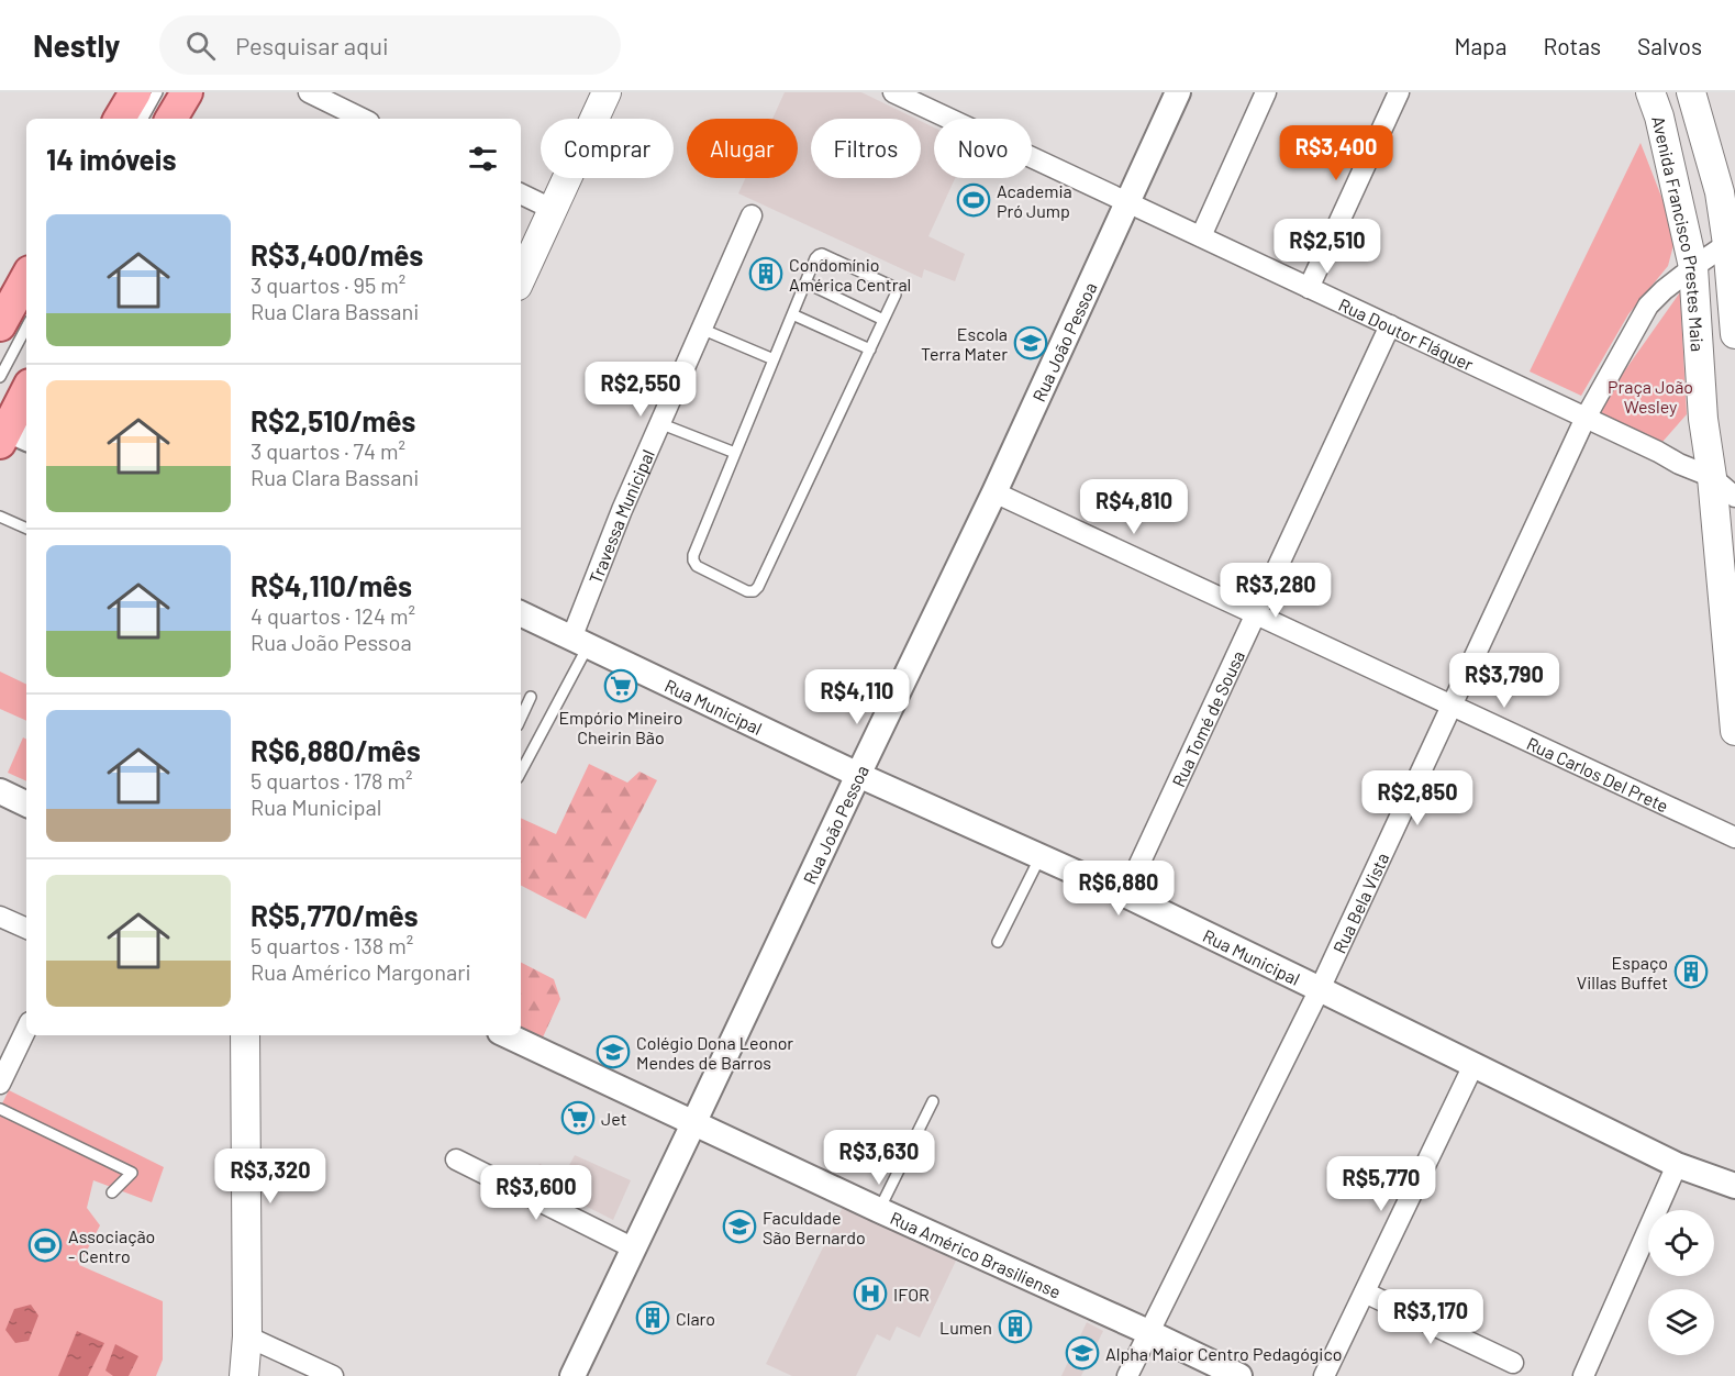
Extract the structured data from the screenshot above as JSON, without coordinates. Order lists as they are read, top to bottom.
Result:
{
  "streets": {
    "main road": ["Avenida Francisco Prestes Maia"],
    "street": [
      "Rua Doutor Fláquer",
      "Rua João Pessoa",
      "Travessa Municipal",
      "Rua Municipal",
      "Rua Tomé de Sousa",
      "Rua Carlos Del Prete",
      "Rua Bela Vista",
      "Rua Américo Brasiliense"
    ]
  },
  "crossings": [
    ["Avenida Francisco Prestes Maia", "Rua Doutor Fláquer"],
    ["Avenida Francisco Prestes Maia", "Rua Bela Vista"],
    ["Rua Doutor Fláquer", "Rua João Pessoa"],
    ["Rua Doutor Fláquer", "Rua Tomé de Sousa"],
    ["Rua Doutor Fláquer", "Rua Bela Vista"],
    ["Rua João Pessoa", "Rua Municipal"],
    ["Rua João Pessoa", "Rua Carlos Del Prete"],
    ["Rua João Pessoa", "Rua Américo Brasiliense"],
    ["Travessa Municipal", "Rua Municipal"],
    ["Rua Municipal", "Rua Tomé de Sousa"],
    ["Rua Municipal", "Rua Bela Vista"],
    ["Rua Tomé de Sousa", "Rua Carlos Del Prete"],
    ["Rua Carlos Del Prete", "Rua Bela Vista"],
    ["Rua Bela Vista", "Rua Américo Brasiliense"]
  ],
  "parks": ["Praça João Wesley"],
  "places": {
    "sports": ["Academia Pró Jump", "Associação - Centro"],
    "building": [
      "Condomínio América Central",
      "Espaço Villas Buffet",
      "Claro",
      "Lumen"
    ],
    "school or university": [
      "Escola Terra Mater",
      "Colégio Dona Leonor Mendes de Barros",
      "Faculdade São Bernardo",
      "Alpha Maior Centro Pedagógico"
    ],
    "supermarket": ["Empório Mineiro Cheirin Bão", "Jet"],
    "hospital": ["IFOR"]
  },
  "page": {
    "header": "Nestly",
    "search": "Pesquisar aqui",
    "nav": ["Mapa", "Rotas", "Salvos"],
    "chip": [
      "Comprar",
      "Alugar",
      "Filtros",
      "Novo"
    ],
    "heading": "14 imóveis",
    "price": [
      "R$3,400",
      "R$2,510",
      "R$2,550",
      "R$4,810",
      "R$3,280",
      "R$3,790",
      "R$4,110",
      "R$2,850",
      "R$6,880",
      "R$3,630",
      "R$3,320",
      "R$5,770",
      "R$3,600",
      "R$3,170"
    ],
    "list": [
      {
        "name": "R$3,400/mês",
        "note": "3 quartos · 95 m² · Rua Clara Bassani"
      },
      {
        "name": "R$2,510/mês",
        "note": "3 quartos · 74 m² · Rua Clara Bassani"
      },
      {
        "name": "R$4,110/mês",
        "note": "4 quartos · 124 m² · Rua João Pessoa"
      },
      {
        "name": "R$6,880/mês",
        "note": "5 quartos · 178 m² · Rua Municipal"
      },
      {
        "name": "R$5,770/mês",
        "note": "5 quartos · 138 m² · Rua Américo Margonari"
      }
    ]
  }
}
